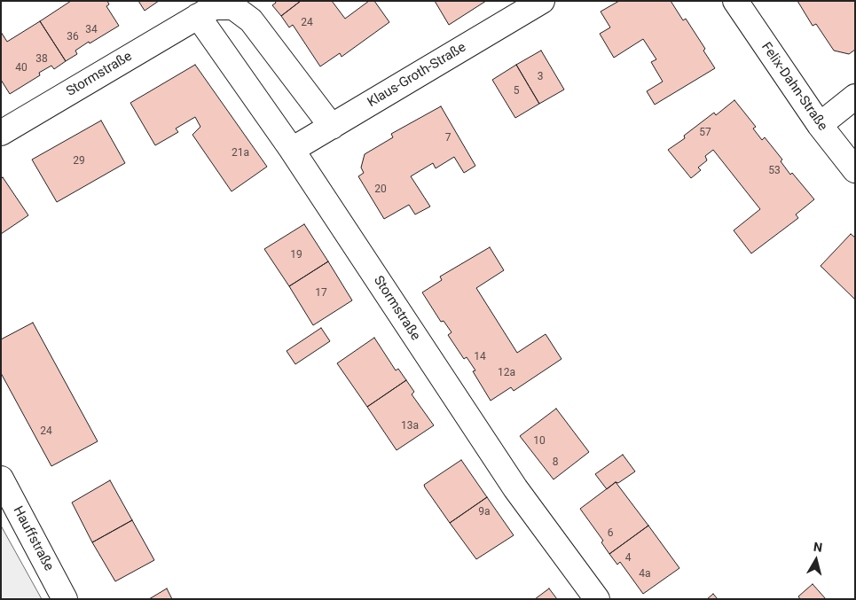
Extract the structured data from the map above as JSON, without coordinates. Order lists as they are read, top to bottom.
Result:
{
  "streets": {
    "street": [
      "Stormstraße",
      "Klaus-Groth-Straße",
      "Felix-Dahn-Straße",
      "Hauffstraße"
    ]
  },
  "crossings": [
    ["Stormstraße", "Klaus-Groth-Straße"]
  ],
  "house_numbers": [
    "24",
    "34",
    "36",
    "38",
    "40",
    "3",
    "5",
    "57",
    "7",
    "21a",
    "29",
    "53",
    "20",
    "19",
    "17",
    "14",
    "12a",
    "13a",
    "24",
    "10",
    "8",
    "9a",
    "6",
    "4",
    "4a"
  ],
  "north": "top"
}
